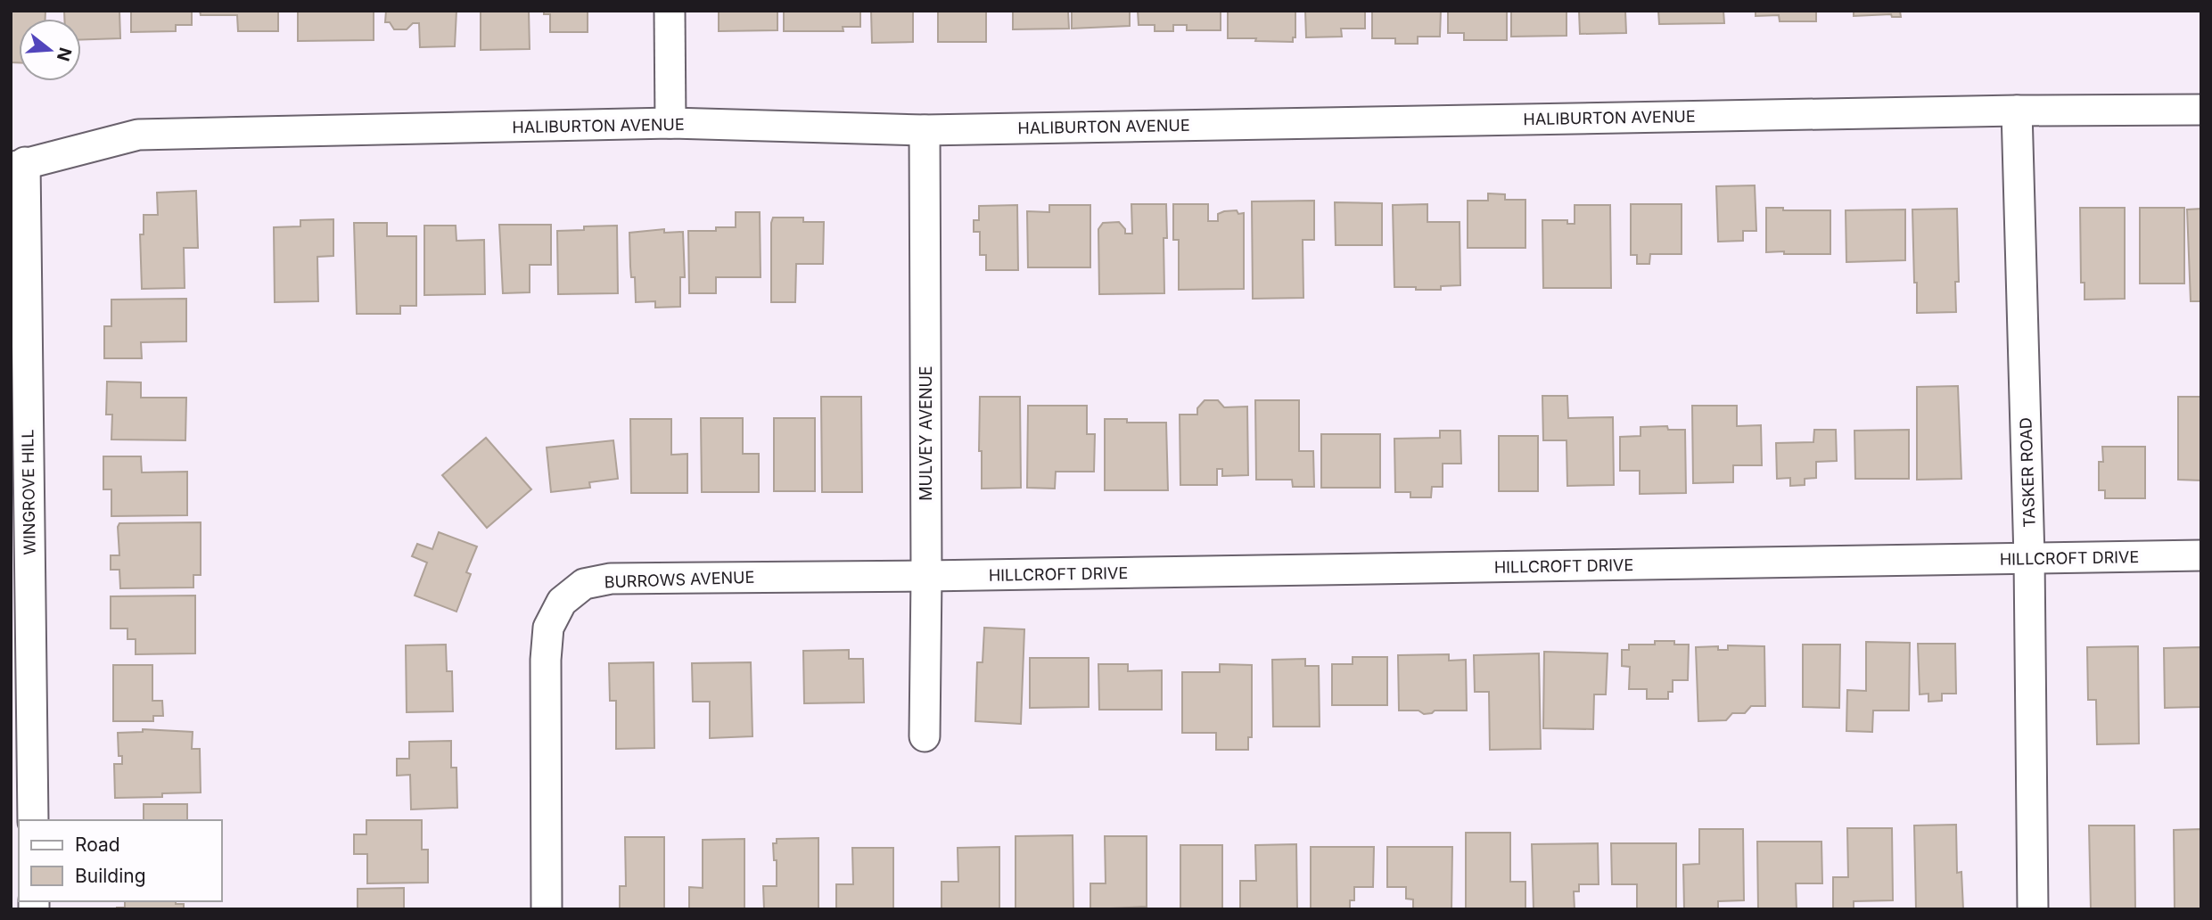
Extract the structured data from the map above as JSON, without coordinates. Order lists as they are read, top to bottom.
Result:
{
  "streets": {
    "street": [
      "HALIBURTON AVENUE",
      "MULVEY AVENUE",
      "TASKER ROAD",
      "WINGROVE HILL",
      "HILLCROFT DRIVE",
      "BURROWS AVENUE"
    ]
  },
  "crossings": [
    ["HALIBURTON AVENUE", "MULVEY AVENUE"],
    ["HALIBURTON AVENUE", "TASKER ROAD"],
    ["HALIBURTON AVENUE", "WINGROVE HILL"],
    ["MULVEY AVENUE", "HILLCROFT DRIVE"],
    ["MULVEY AVENUE", "BURROWS AVENUE"],
    ["TASKER ROAD", "HILLCROFT DRIVE"],
    ["HILLCROFT DRIVE", "BURROWS AVENUE"]
  ],
  "legend": ["Road", "Building"],
  "north": "right"
}
